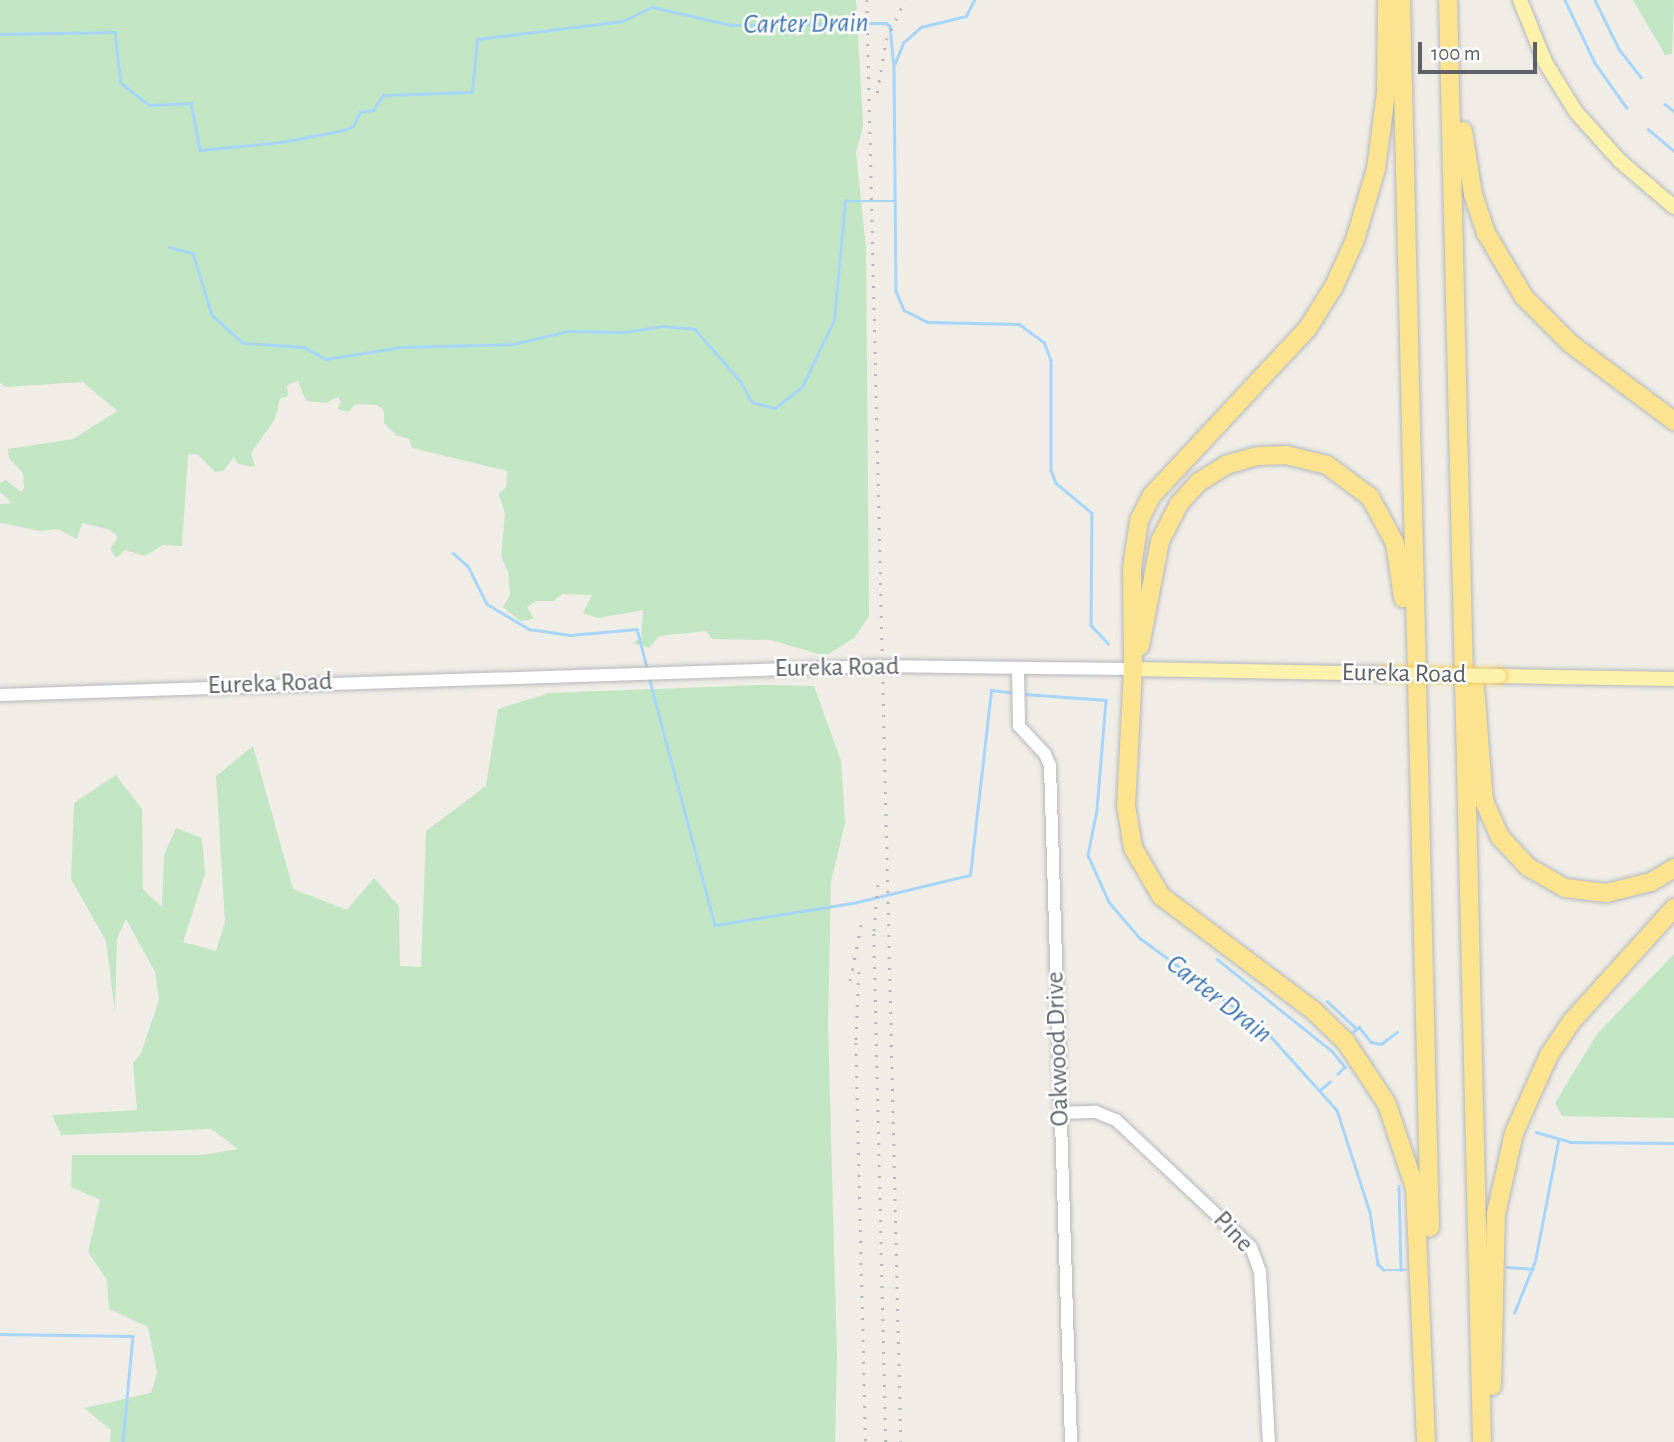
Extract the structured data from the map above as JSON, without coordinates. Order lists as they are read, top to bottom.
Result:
{
  "streets": {
    "main road": ["Eureka Road"],
    "street": ["Oakwood Drive", "Pine"]
  },
  "crossings": [
    ["Eureka Road", "Oakwood Drive"],
    ["Oakwood Drive", "Pine"]
  ],
  "water": ["Carter Drain"],
  "scale_bar": "100 m"
}
